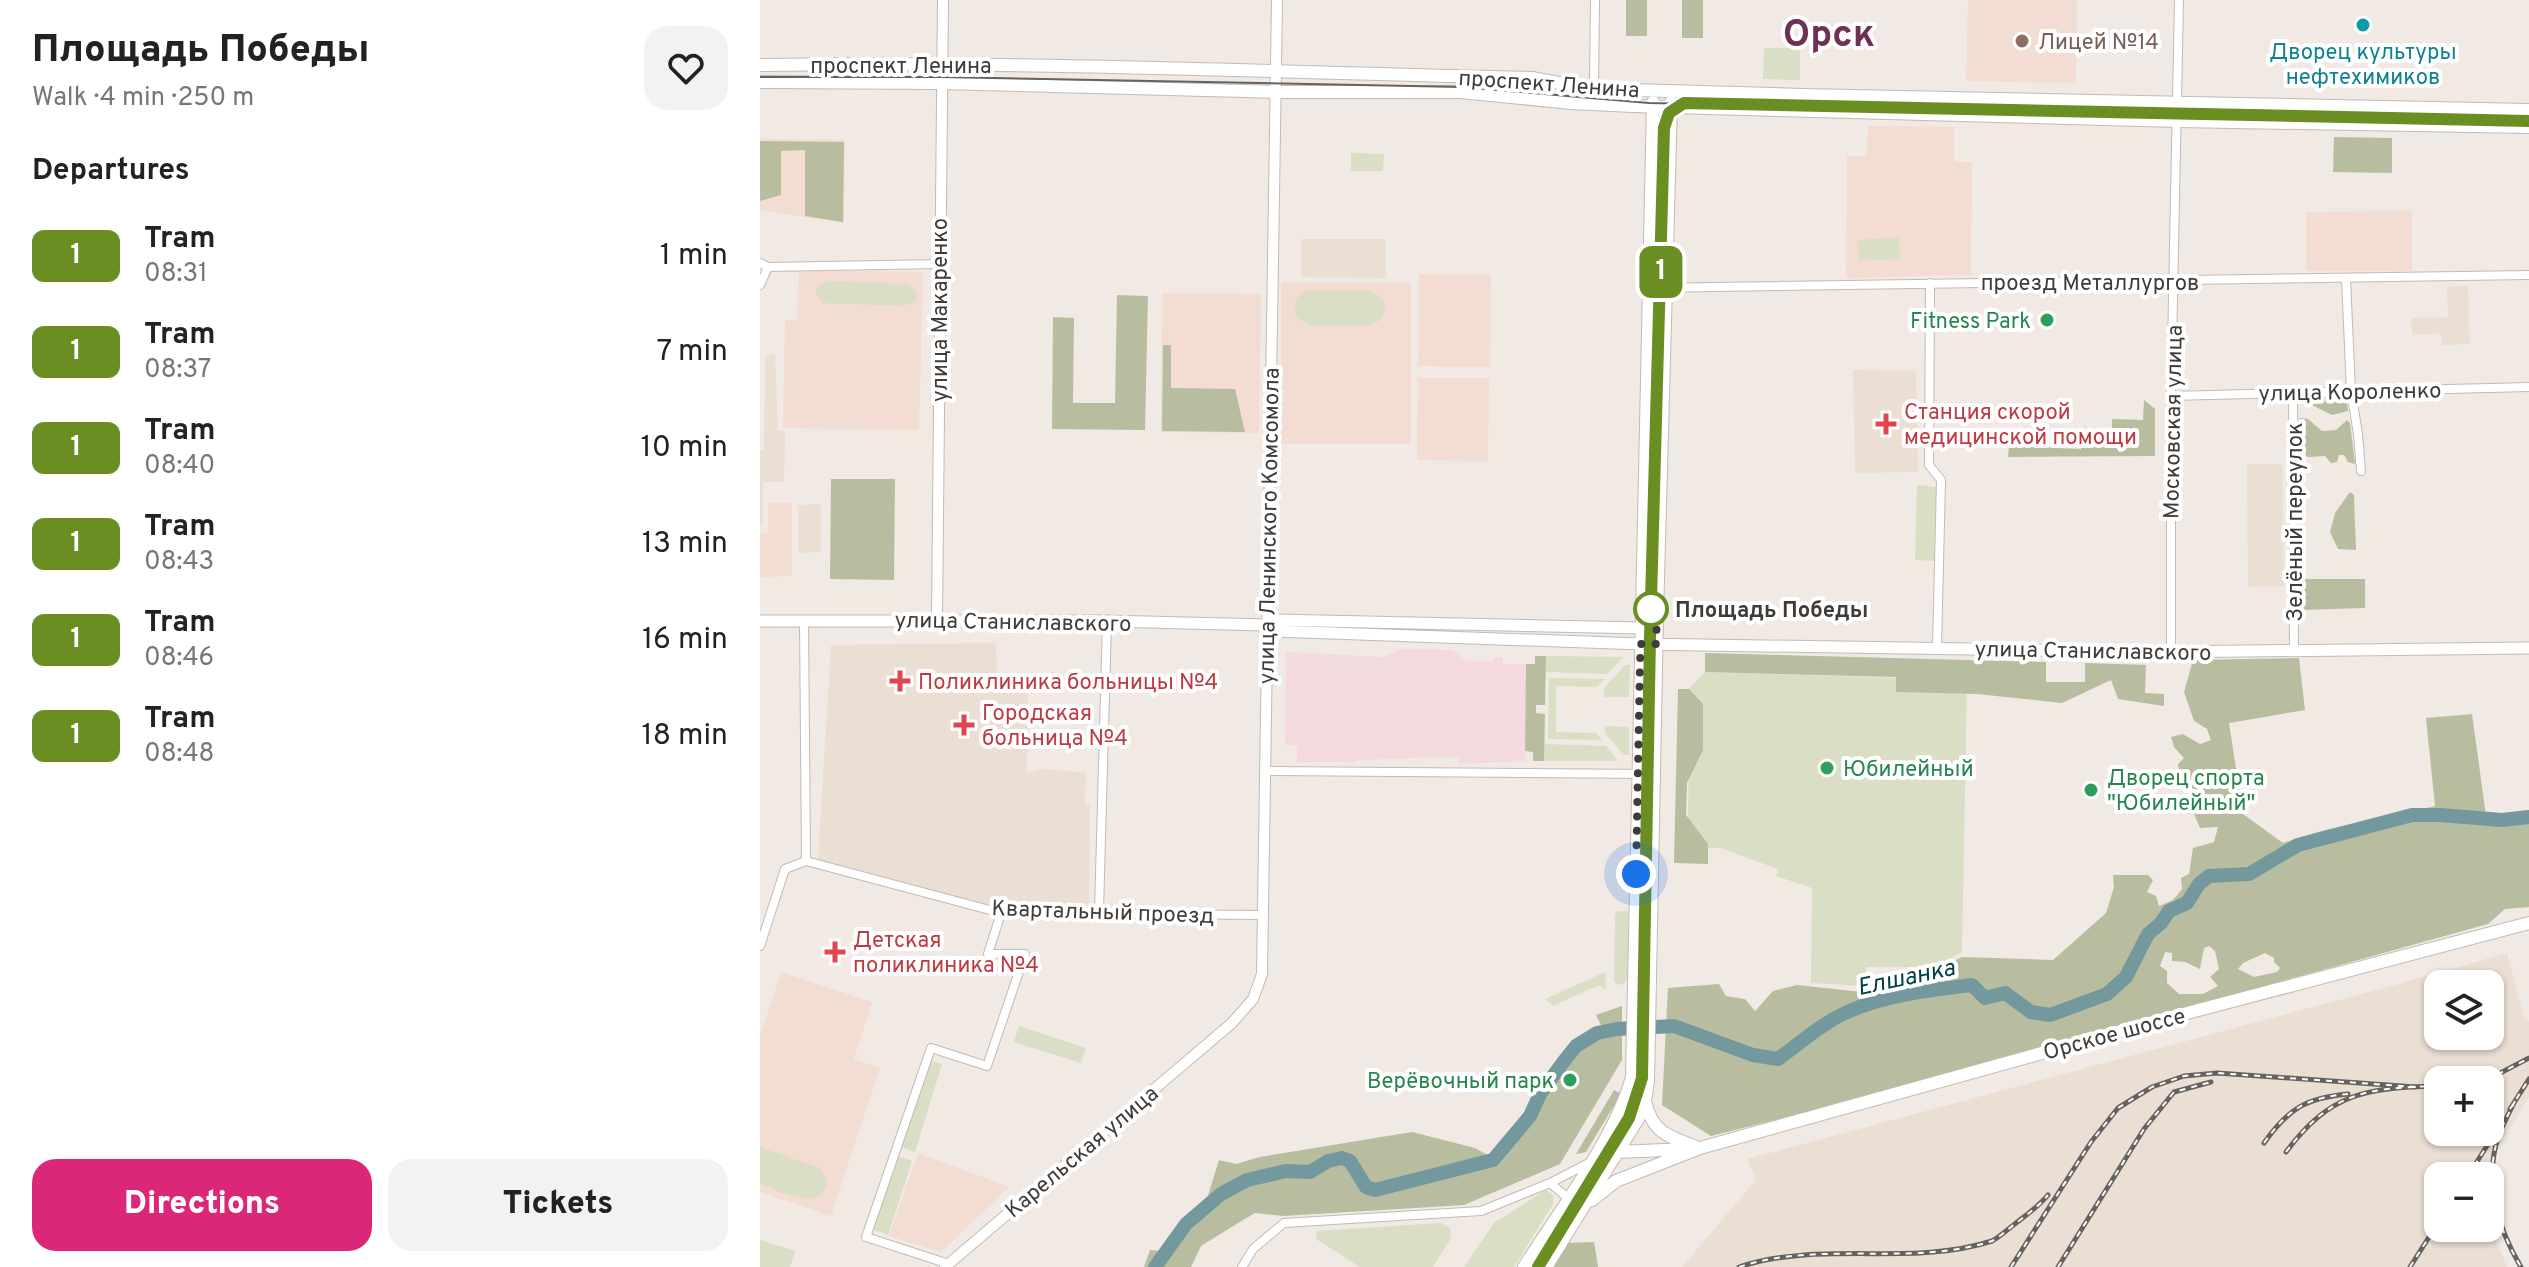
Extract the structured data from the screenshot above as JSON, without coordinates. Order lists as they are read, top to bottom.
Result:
{
  "streets": {
    "main road": ["проспект Ленина", "улица Станиславского", "Орское шоссе"],
    "street": [
      "проезд Металлургов",
      "улица Макаренко",
      "улица Короленко",
      "Московская улица",
      "Зелёный переулок",
      "улица Ленинского Комсомола",
      "Квартальный проезд",
      "Карельская улица"
    ]
  },
  "crossings": [
    ["проспект Ленина", "улица Макаренко"],
    ["проспект Ленина", "Московская улица"],
    ["проспект Ленина", "улица Ленинского Комсомола"],
    ["проезд Металлургов", "Московская улица"],
    ["улица Макаренко", "улица Станиславского"],
    ["улица Короленко", "Московская улица"],
    ["улица Короленко", "Зелёный переулок"],
    ["Московская улица", "улица Станиславского"],
    ["Зелёный переулок", "улица Станиславского"],
    ["улица Ленинского Комсомола", "улица Станиславского"],
    ["улица Ленинского Комсомола", "Квартальный проезд"],
    ["улица Ленинского Комсомола", "Карельская улица"]
  ],
  "districts": ["Орск"],
  "water": ["Елшанка"],
  "places": {
    "other": [
      "Дворец культуры нефтехимиков",
      "Лицей №14",
      "Fitness Park",
      "Площадь Победы",
      "Юбилейный",
      "Дворец спорта \"Юбилейный\"",
      "Верёвочный парк"
    ],
    "health": [
      "Станция скорой медицинской помощи",
      "Поликлиника больницы №4",
      "Городская больница №4",
      "Детская поликлиника №4"
    ]
  },
  "lines": ["tram line 1"],
  "page": {
    "heading": [
      ["Площадь Победы", "Walk · 4 min · 250 m"],
      "Departures"
    ],
    "on_map": "1",
    "list": [
      {
        "mark": "1",
        "name": "Tram",
        "note": "08:31",
        "value": "1 min"
      },
      {
        "mark": "1",
        "name": "Tram",
        "note": "08:37",
        "value": "7 min"
      },
      {
        "mark": "1",
        "name": "Tram",
        "note": "08:40",
        "value": "10 min"
      },
      {
        "mark": "1",
        "name": "Tram",
        "note": "08:43",
        "value": "13 min"
      },
      {
        "mark": "1",
        "name": "Tram",
        "note": "08:46",
        "value": "16 min"
      },
      {
        "mark": "1",
        "name": "Tram",
        "note": "08:48",
        "value": "18 min"
      }
    ],
    "map_buttons": ["+", "−"],
    "buttons": ["Directions", "Tickets"]
  }
}
